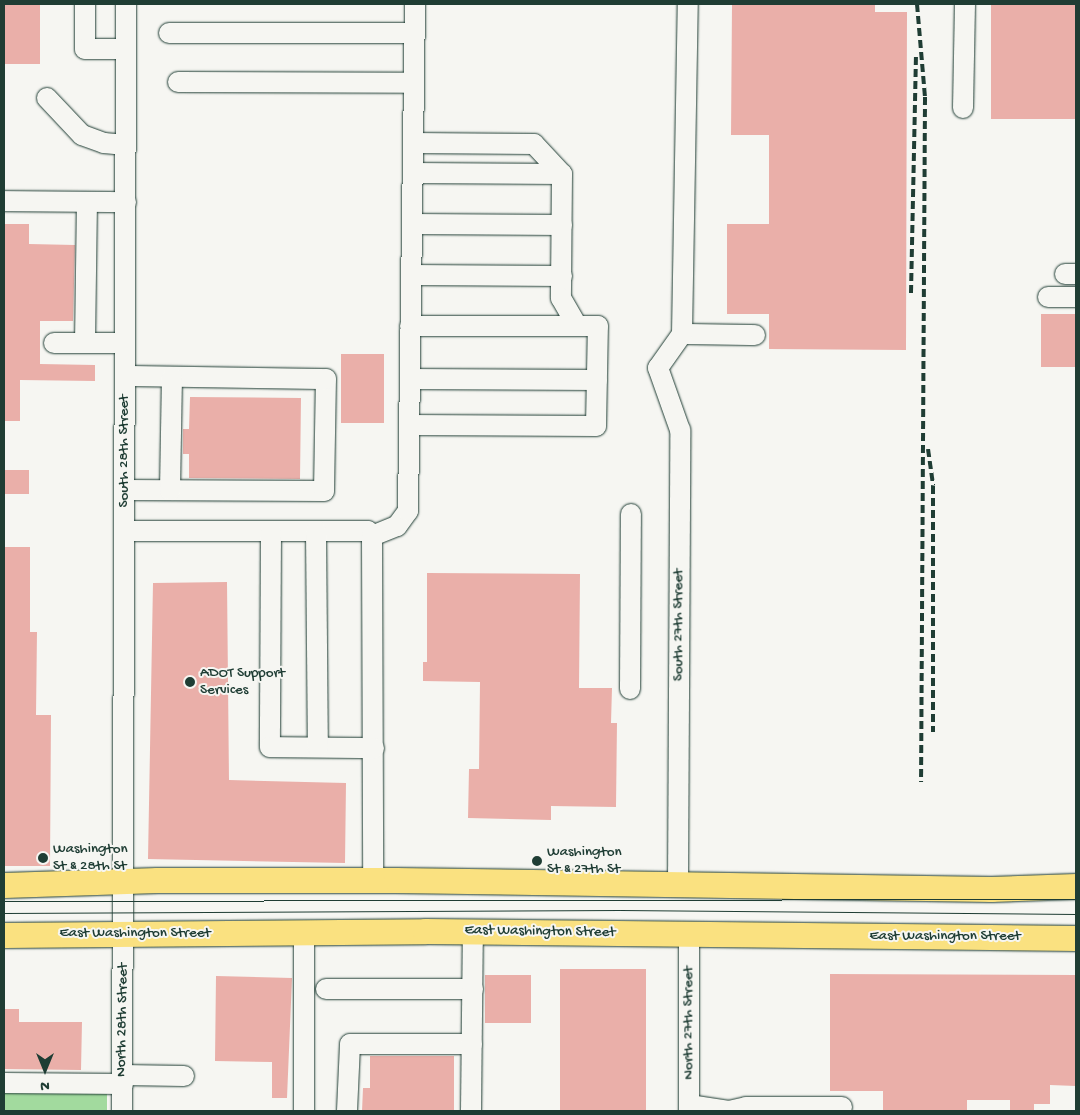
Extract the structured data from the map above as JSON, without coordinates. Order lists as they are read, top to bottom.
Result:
{
  "streets": {
    "main road": ["East Washington Street"],
    "street": [
      "South 28th Street",
      "South 27th Street",
      "North 28th Street",
      "North 27th Street"
    ]
  },
  "crossings": [
    ["South 28th Street", "North 28th Street"],
    ["East Washington Street", "North 28th Street"],
    ["East Washington Street", "North 27th Street"]
  ],
  "places": ["ADOT Support Services", "Washington St & 28th St", "Washington St & 27th St"],
  "north": "bottom"
}
